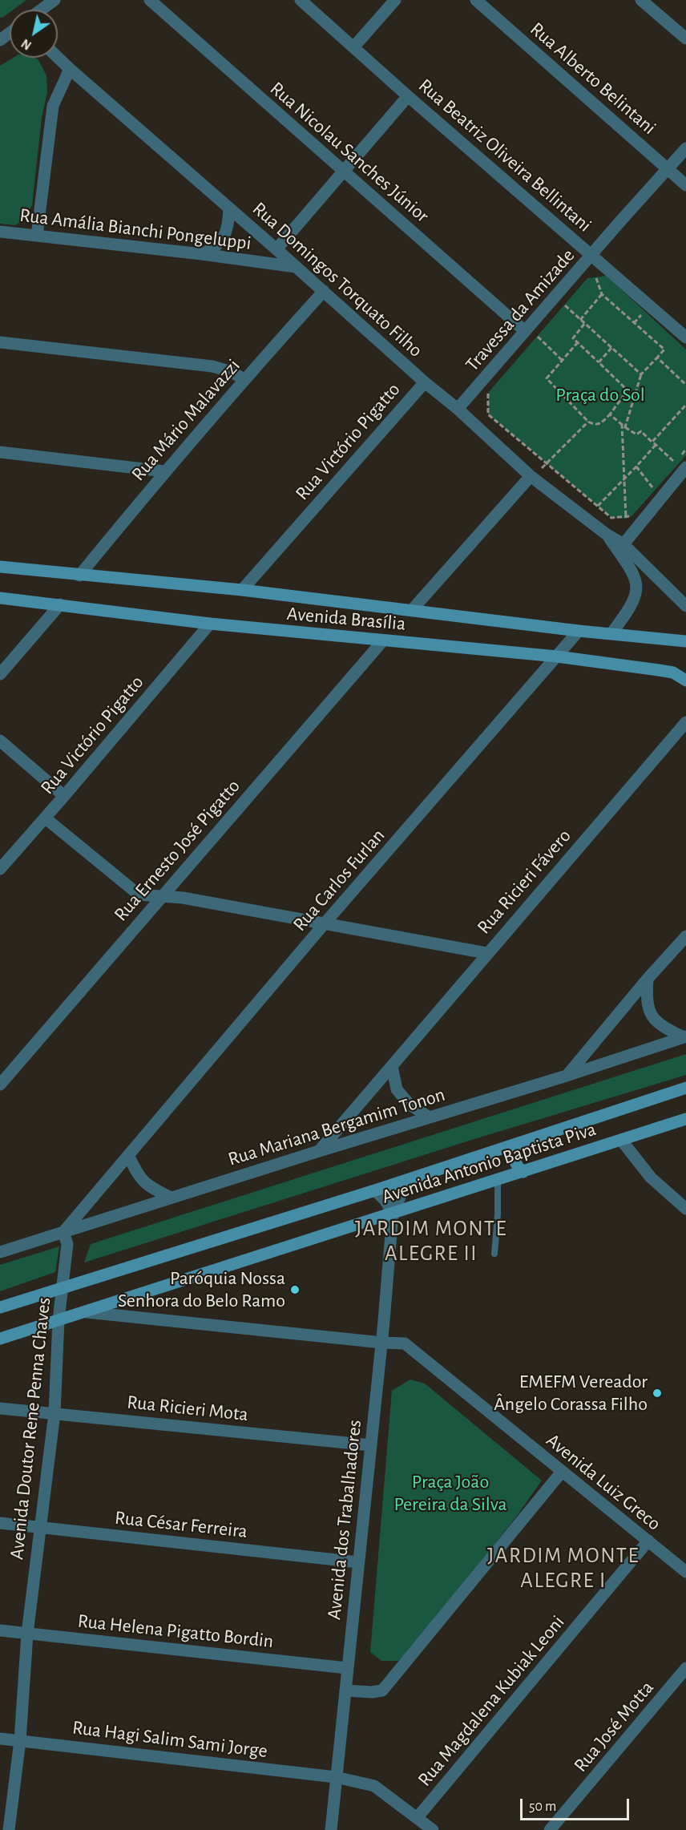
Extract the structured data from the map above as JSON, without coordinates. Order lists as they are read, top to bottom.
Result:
{
  "streets": {
    "main road": ["Avenida Brasília", "Avenida Antonio Baptista Piva"],
    "street": [
      "Rua Alberto Belintani",
      "Rua Nicolau Sanches Júnior",
      "Rua Beatriz Oliveira Bellintani",
      "Rua Amália Bianchi Pongeluppi",
      "Rua Domingos Torquato Filho",
      "Travessa da Amizade",
      "Rua Mário Malavazzi",
      "Rua Victório Pigatto",
      "Rua Ernesto José Pigatto",
      "Rua Carlos Furlan",
      "Rua Ricieri Fávero",
      "Rua Mariana Bergamim Tonon",
      "Rua Ricieri Mota",
      "Avenida Doutor Rene Penna Chaves",
      "Avenida Luiz Greco",
      "Avenida dos Trabalhadores",
      "Rua César Ferreira",
      "Rua Helena Pigatto Bordin",
      "Rua Magdalena Kubiak Leoni",
      "Rua José Motta",
      "Rua Hagi Salim Sami Jorge"
    ]
  },
  "crossings": [
    ["Rua Alberto Belintani", "Travessa da Amizade"],
    ["Rua Nicolau Sanches Júnior", "Travessa da Amizade"],
    ["Rua Beatriz Oliveira Bellintani", "Travessa da Amizade"],
    ["Rua Amália Bianchi Pongeluppi", "Rua Domingos Torquato Filho"],
    ["Rua Domingos Torquato Filho", "Travessa da Amizade"],
    ["Rua Domingos Torquato Filho", "Rua Mário Malavazzi"],
    ["Rua Domingos Torquato Filho", "Rua Victório Pigatto"],
    ["Rua Domingos Torquato Filho", "Avenida Brasília"],
    ["Rua Mário Malavazzi", "Avenida Brasília"],
    ["Rua Victório Pigatto", "Avenida Brasília"],
    ["Avenida Brasília", "Rua Ernesto José Pigatto"],
    ["Avenida Brasília", "Rua Carlos Furlan"],
    ["Rua Carlos Furlan", "Rua Mariana Bergamim Tonon"],
    ["Rua Carlos Furlan", "Avenida Doutor Rene Penna Chaves"],
    ["Rua Ricieri Fávero", "Rua Mariana Bergamim Tonon"],
    ["Rua Mariana Bergamim Tonon", "Avenida Doutor Rene Penna Chaves"],
    ["Avenida Antonio Baptista Piva", "Avenida Doutor Rene Penna Chaves"],
    ["Avenida Antonio Baptista Piva", "Avenida Luiz Greco"],
    ["Avenida Antonio Baptista Piva", "Avenida dos Trabalhadores"],
    ["Rua Ricieri Mota", "Avenida Doutor Rene Penna Chaves"],
    ["Rua Ricieri Mota", "Avenida dos Trabalhadores"],
    ["Avenida Doutor Rene Penna Chaves", "Rua César Ferreira"],
    ["Avenida Doutor Rene Penna Chaves", "Rua Helena Pigatto Bordin"],
    ["Avenida Doutor Rene Penna Chaves", "Rua Hagi Salim Sami Jorge"],
    ["Avenida Luiz Greco", "Avenida dos Trabalhadores"],
    ["Avenida Luiz Greco", "Rua Magdalena Kubiak Leoni"],
    ["Avenida dos Trabalhadores", "Rua César Ferreira"],
    ["Avenida dos Trabalhadores", "Rua Helena Pigatto Bordin"],
    ["Avenida dos Trabalhadores", "Rua Hagi Salim Sami Jorge"],
    ["Rua Magdalena Kubiak Leoni", "Rua Hagi Salim Sami Jorge"]
  ],
  "districts": ["JARDIM MONTE ALEGRE II", "JARDIM MONTE ALEGRE I"],
  "parks": ["Praça do Sol", "Praça João Pereira da Silva"],
  "places": ["Paróquia Nossa Senhora do Belo Ramo", "EMEFM Vereador Ângelo Corassa Filho"],
  "scale_bar": "50 m",
  "north": "bottom left"
}
